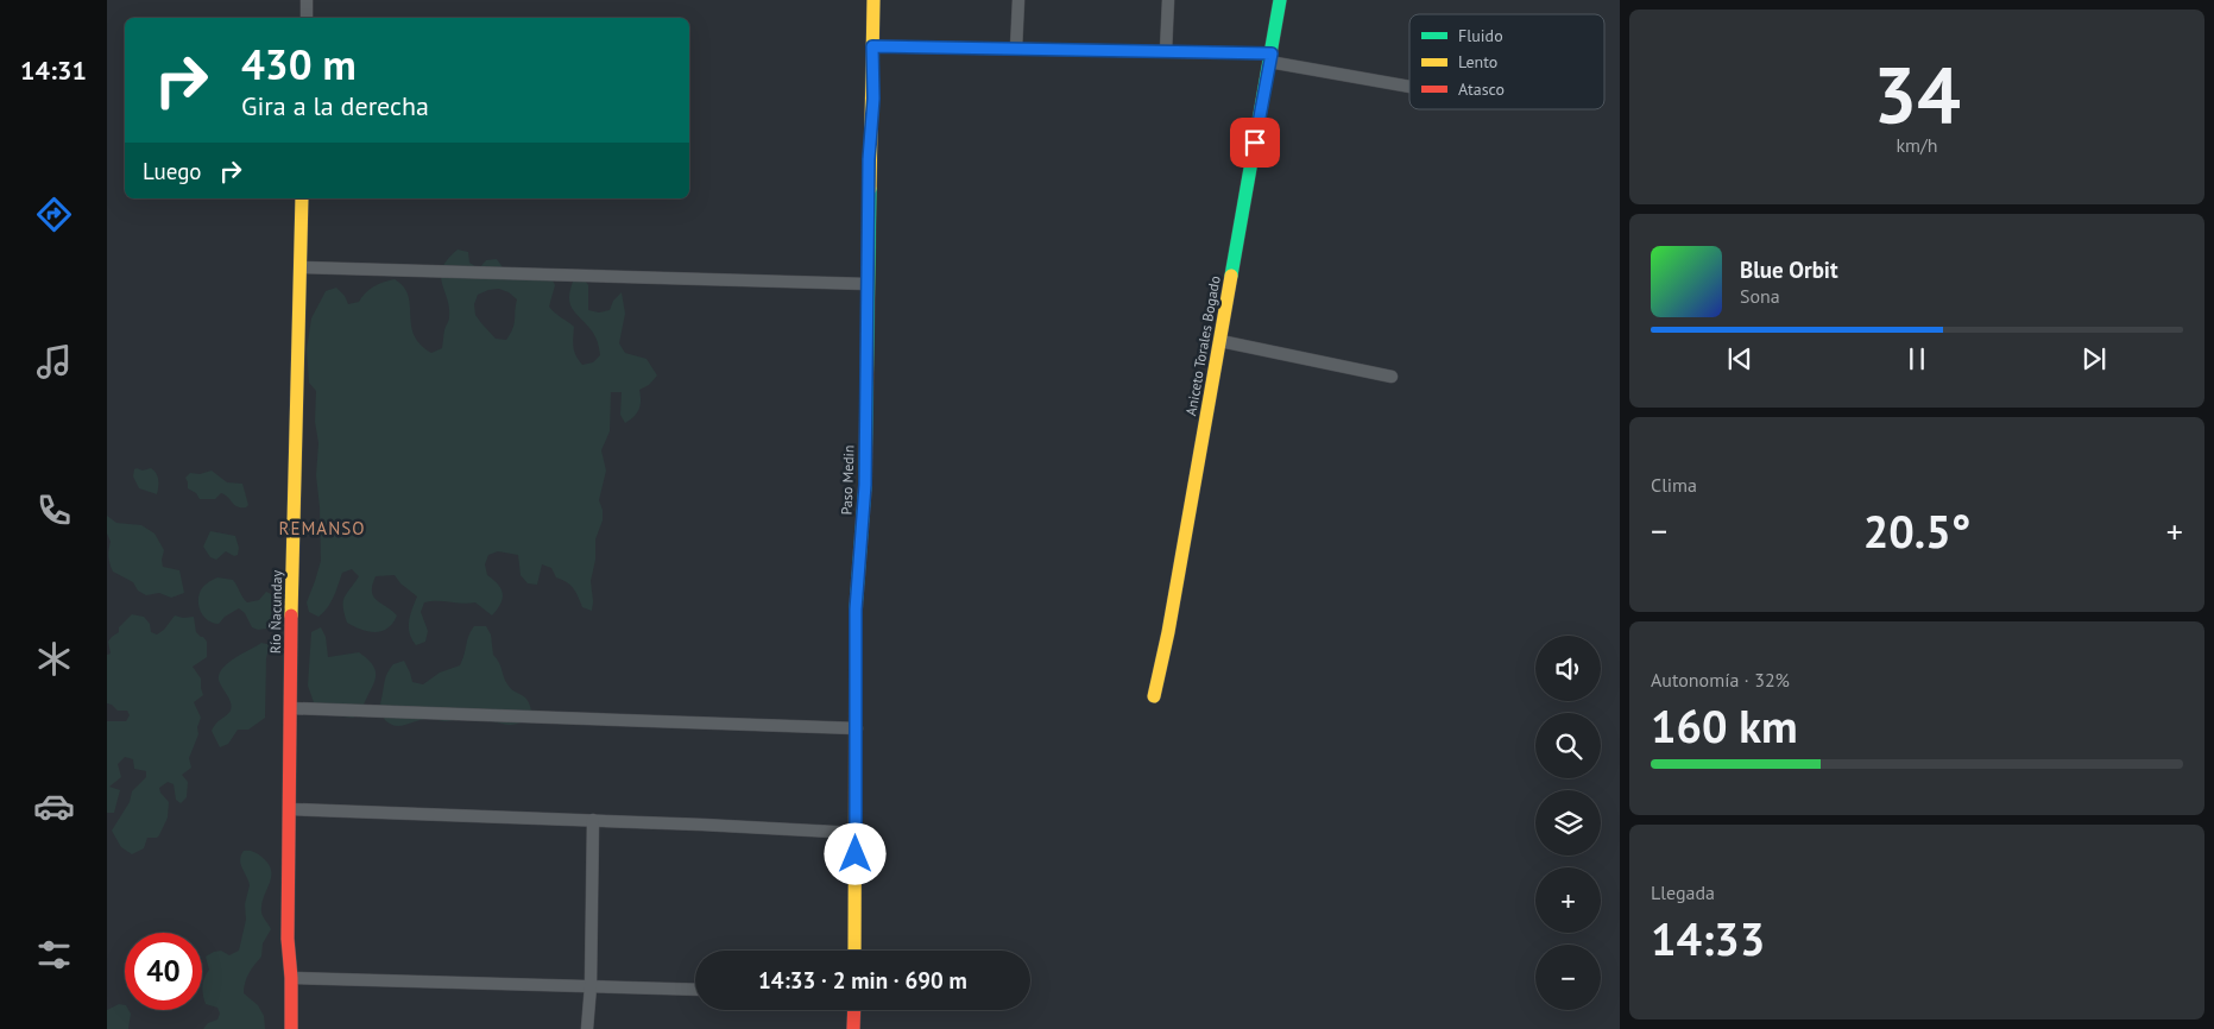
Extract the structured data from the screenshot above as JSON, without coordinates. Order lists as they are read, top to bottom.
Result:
{
  "streets": {
    "street": ["Aniceto Torales Bogado", "Paso Medin", "Río Ñacunday"]
  },
  "districts": ["REMANSO"],
  "legend": ["Fluido", "Lento", "Atasco"],
  "page": {
    "tabs": "14:31",
    "tile": [
      ["34", "km/h"],
      "Clima",
      ["Autonomía · 32%", "160 km"],
      ["Llegada", "14:33"]
    ],
    "turn": ["430 m", "Gira a la derecha"],
    "then": "Luego",
    "song": ["Blue Orbit", "Sona"],
    "heat": ["−", "20.5°", "+"],
    "map_buttons": ["+", "−"],
    "limit": "40",
    "trip": "14:33 · 2 min · 690 m"
  }
}
